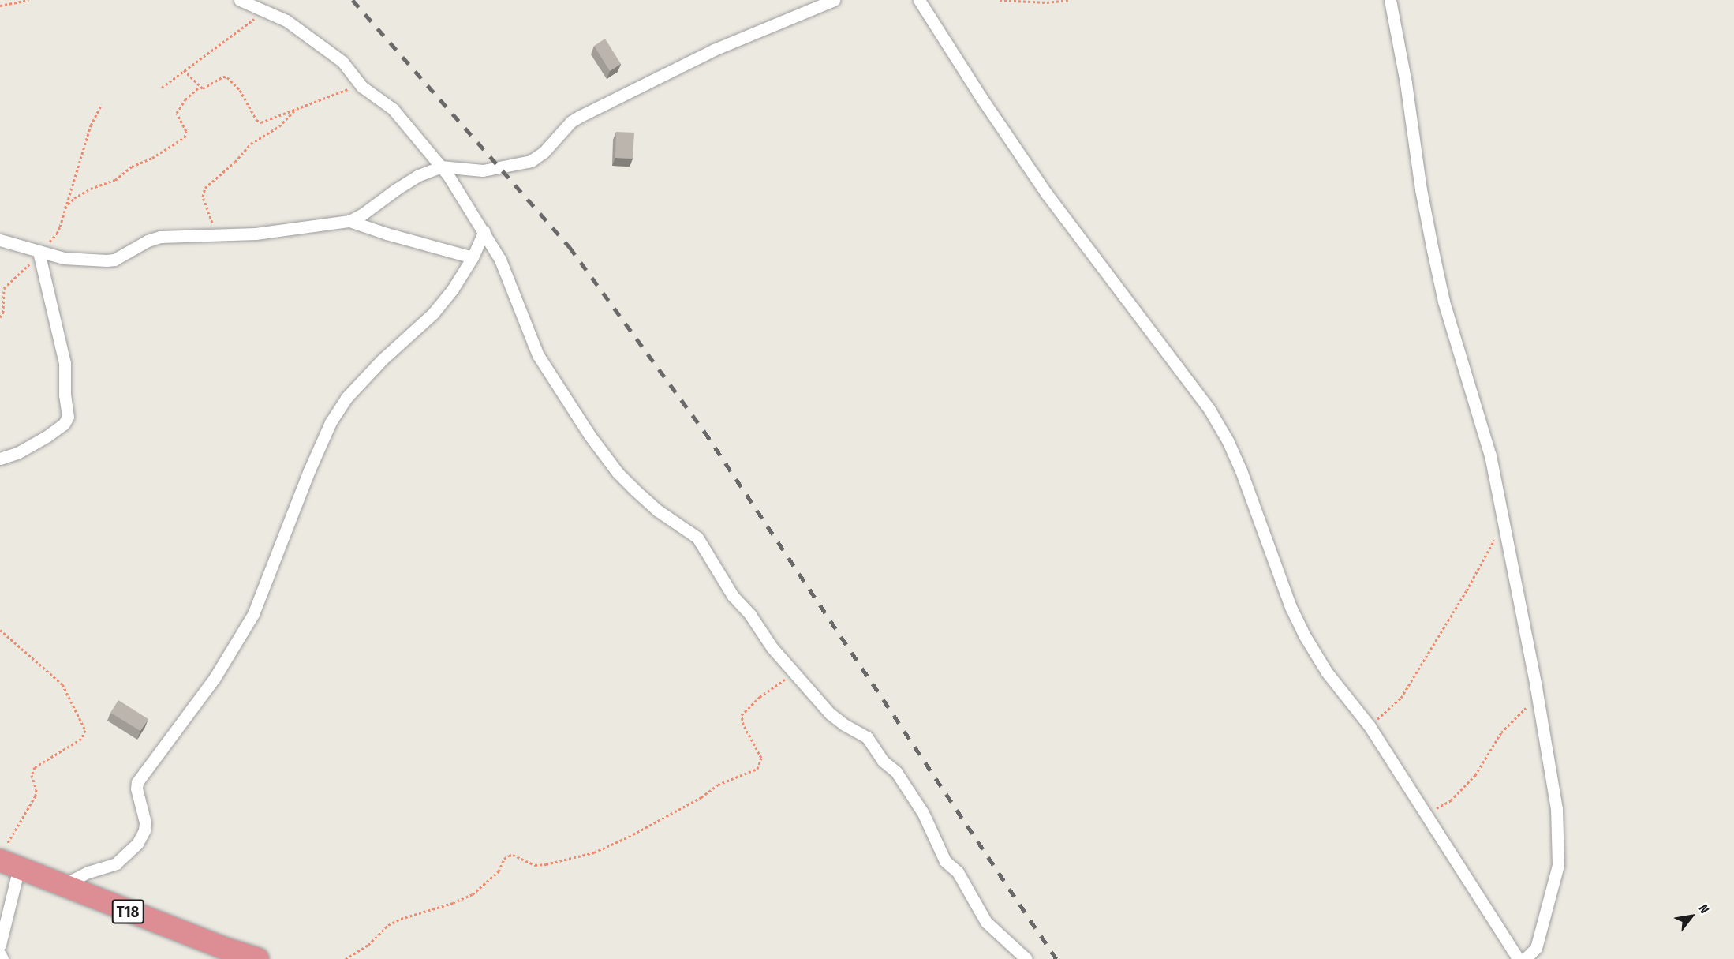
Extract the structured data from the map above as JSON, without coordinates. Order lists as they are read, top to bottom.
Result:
{
  "streets": {
    "highway": ["T18"]
  },
  "north": "top right"
}
